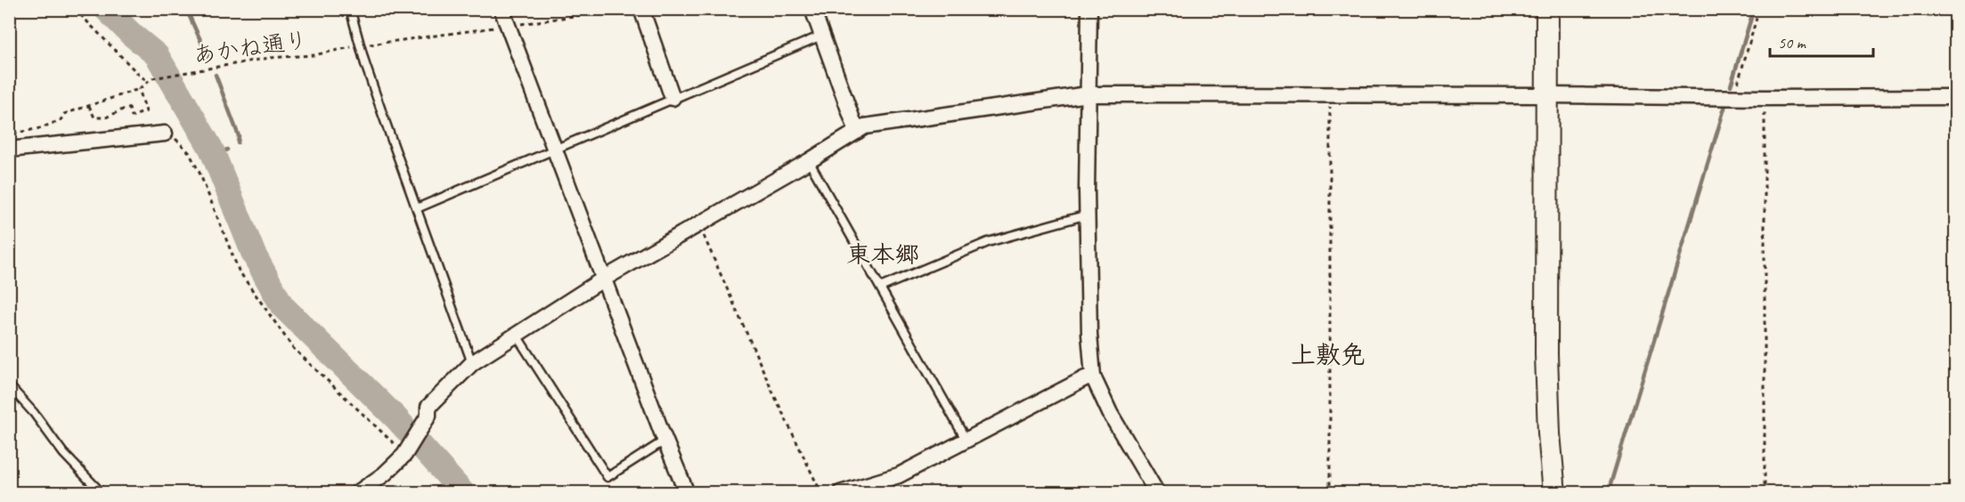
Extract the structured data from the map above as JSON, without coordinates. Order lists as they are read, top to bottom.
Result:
{
  "streets": {
    "path": ["あかね通り"]
  },
  "districts": ["東本郷", "上敷免"],
  "scale_bar": "50 m"
}
